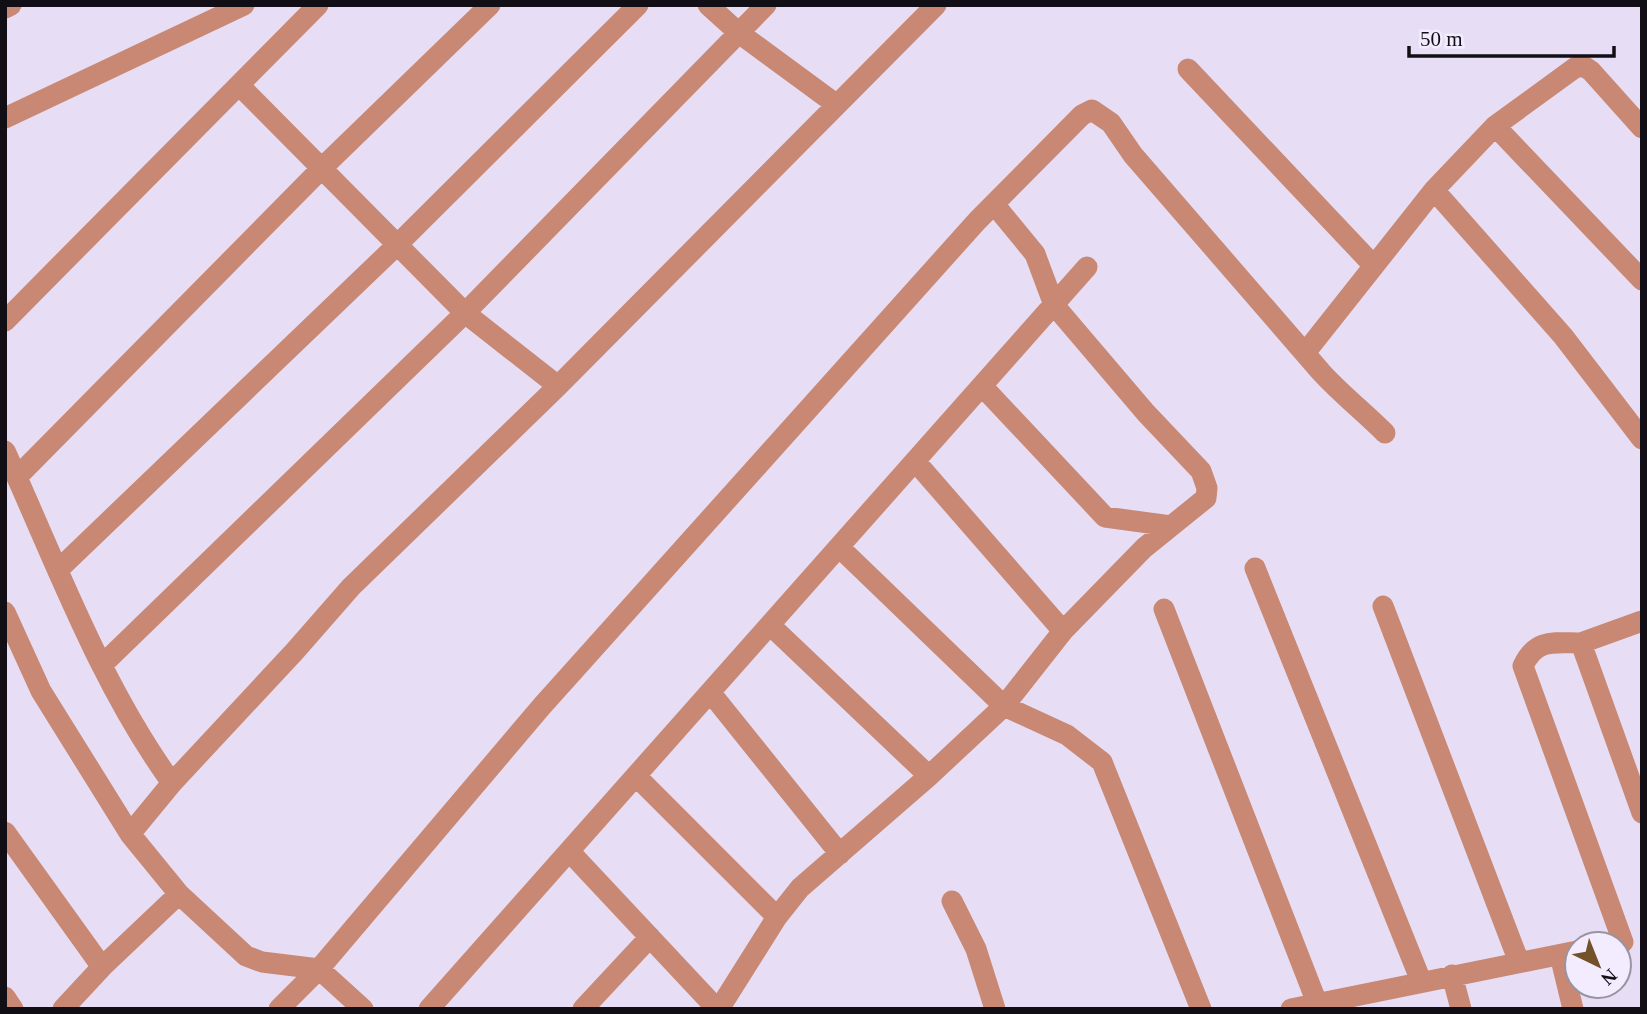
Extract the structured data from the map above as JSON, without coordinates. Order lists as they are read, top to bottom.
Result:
{
  "scale_bar": "50 m",
  "north": "bottom right"
}
